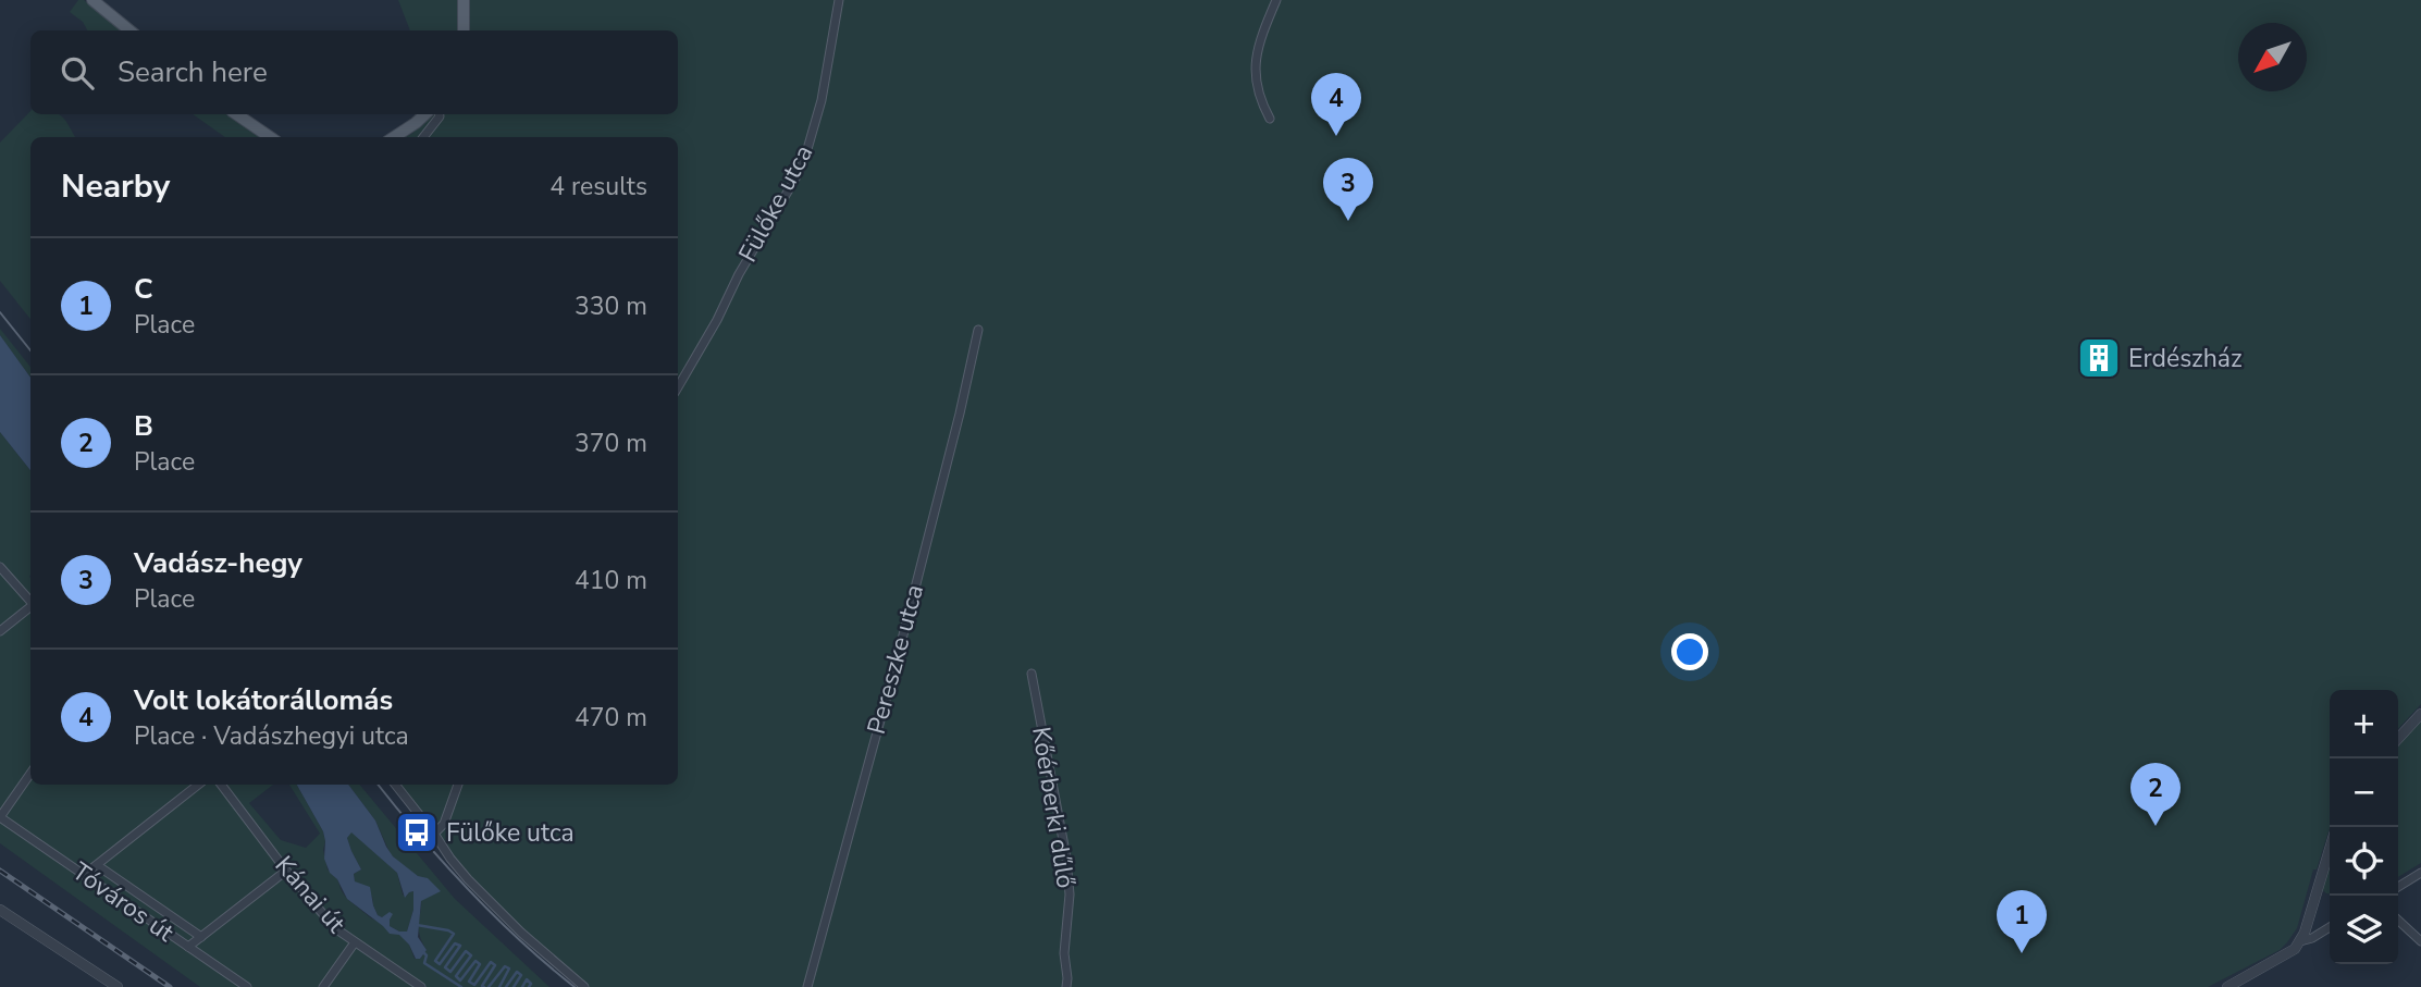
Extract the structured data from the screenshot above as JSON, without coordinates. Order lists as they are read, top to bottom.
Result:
{
  "streets": {
    "street": [
      "Fülőke utca",
      "Pereszke utca",
      "Kőérberki dűlő",
      "Kánai út",
      "Tóváros út"
    ]
  },
  "places": {
    "building": ["Erdészház"],
    "bus stop": ["Fülőke utca"]
  },
  "north": "bottom left",
  "page": {
    "search": "Search here",
    "pins": [
      "4",
      "3",
      "2",
      "1"
    ],
    "heading": ["Nearby", "4 results"],
    "list": [
      {
        "mark": "1",
        "name": "C",
        "note": "Place",
        "value": "330 m"
      },
      {
        "mark": "2",
        "name": "B",
        "note": "Place",
        "value": "370 m"
      },
      {
        "mark": "3",
        "name": "Vadász-hegy",
        "note": "Place",
        "value": "410 m"
      },
      {
        "mark": "4",
        "name": "Volt lokátorállomás",
        "note": "Place · Vadászhegyi utca",
        "value": "470 m"
      }
    ],
    "map_buttons": ["+", "−"]
  }
}
